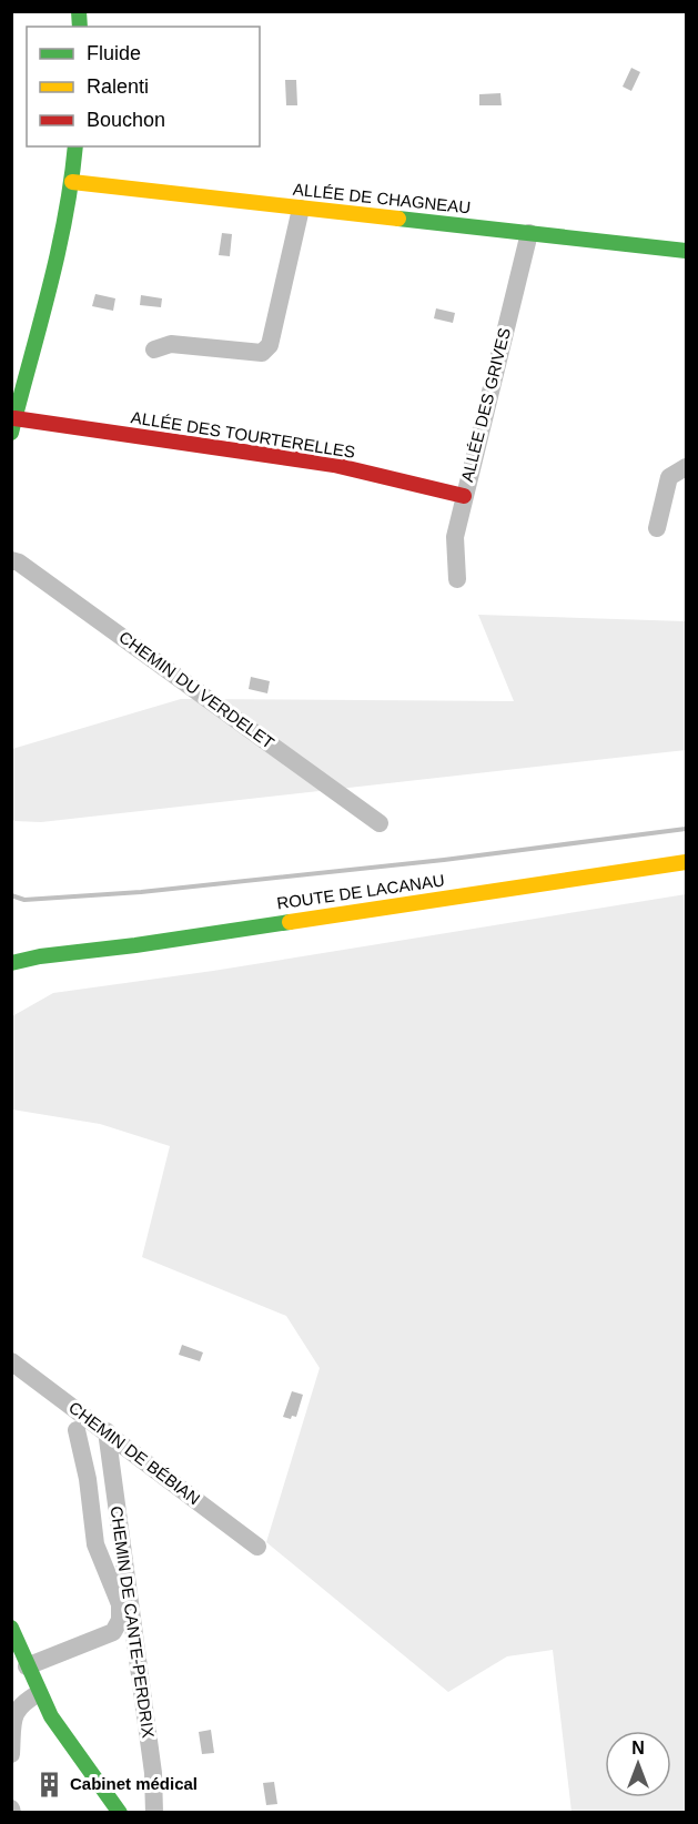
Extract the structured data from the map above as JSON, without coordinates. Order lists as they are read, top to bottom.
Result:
{
  "streets": {
    "street": [
      "ALLÉE DE CHAGNEAU",
      "ALLÉE DES GRIVES",
      "ALLÉE DES TOURTERELLES",
      "CHEMIN DU VERDELET",
      "ROUTE DE LACANAU",
      "CHEMIN DE BÉBIAN",
      "CHEMIN DE CANTE-PERDRIX"
    ]
  },
  "crossings": [
    ["ALLÉE DE CHAGNEAU", "ALLÉE DES GRIVES"],
    ["ALLÉE DES GRIVES", "ALLÉE DES TOURTERELLES"],
    ["CHEMIN DE BÉBIAN", "CHEMIN DE CANTE-PERDRIX"]
  ],
  "places": {
    "building": ["Cabinet médical"]
  },
  "legend": ["Fluide", "Ralenti", "Bouchon"],
  "north": "top"
}
